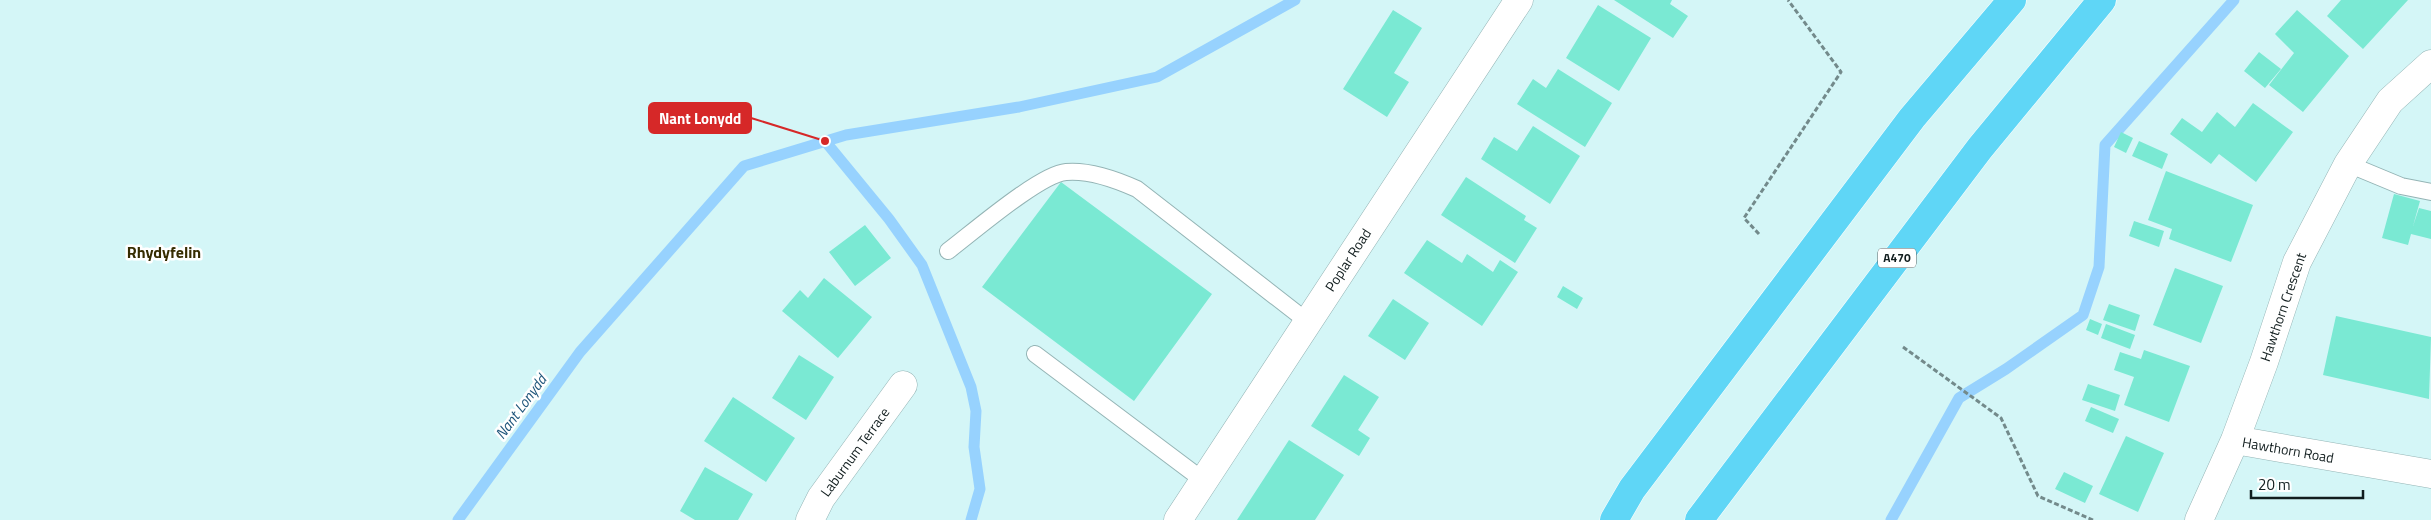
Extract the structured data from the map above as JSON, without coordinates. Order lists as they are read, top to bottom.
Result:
{
  "streets": {
    "highway": ["A470"],
    "street": [
      "Poplar Road",
      "Hawthorn Crescent",
      "Hawthorn Road",
      "Laburnum Terrace"
    ]
  },
  "crossings": [
    ["Hawthorn Crescent", "Hawthorn Road"]
  ],
  "districts": ["Rhydyfelin"],
  "water": ["Nant Lonydd"],
  "places": ["Nant Lonydd"],
  "scale_bar": "20 m"
}
